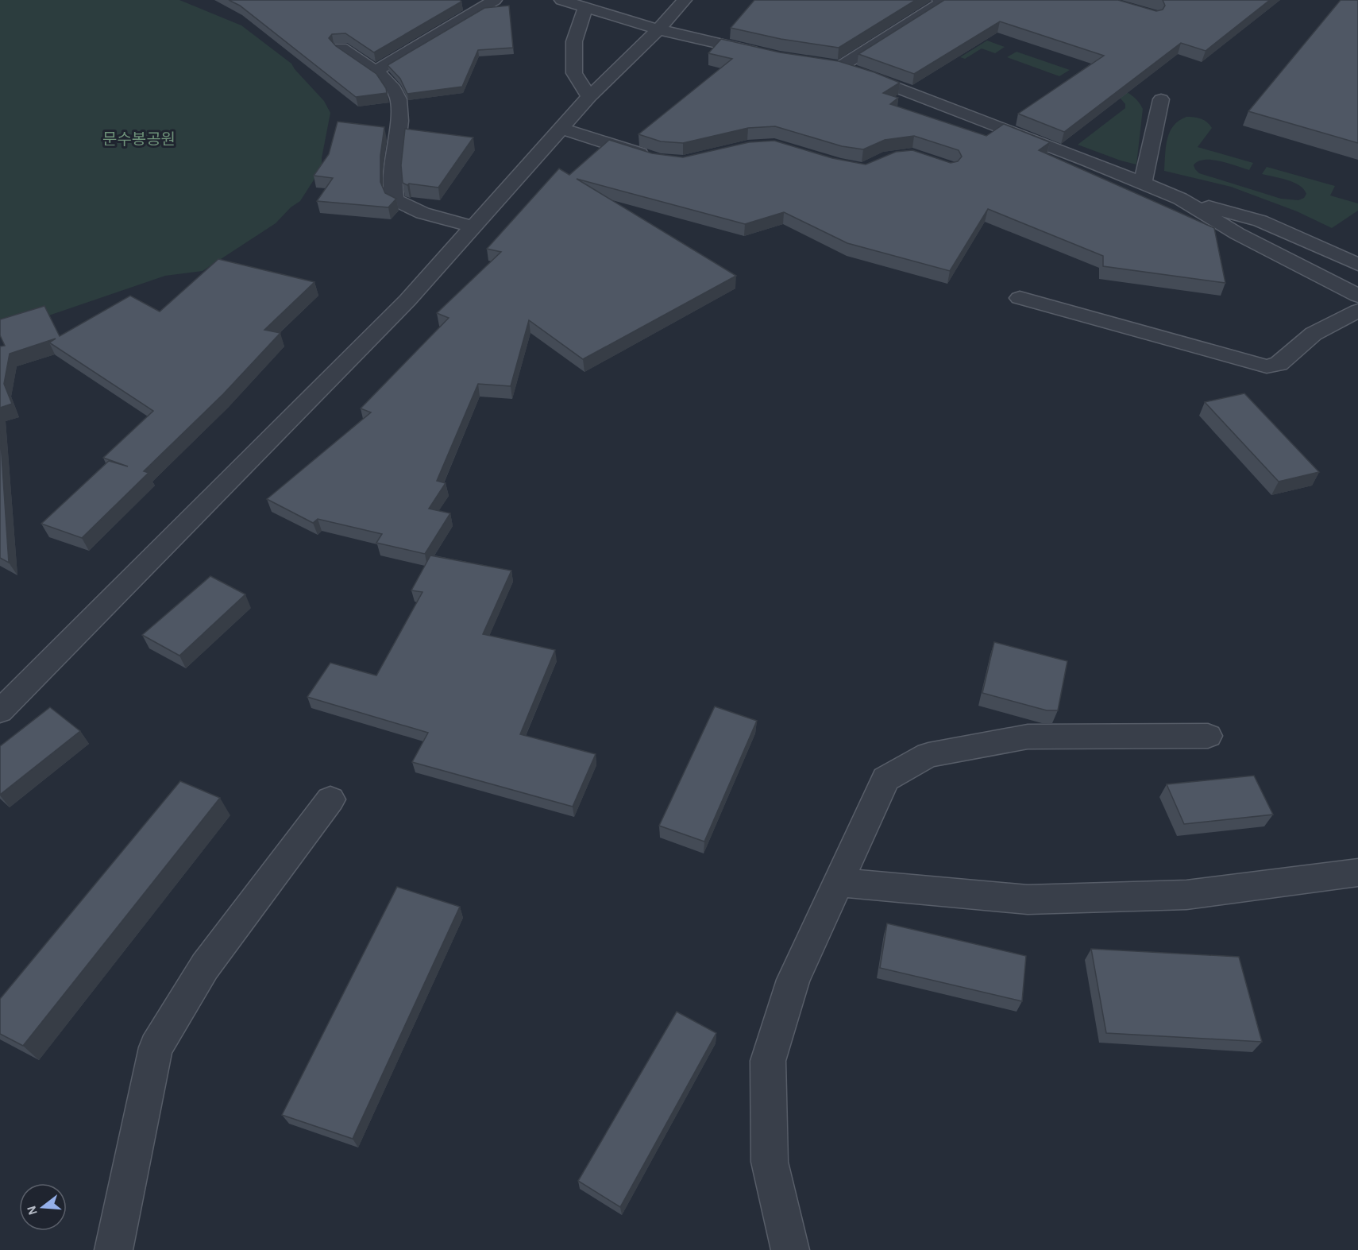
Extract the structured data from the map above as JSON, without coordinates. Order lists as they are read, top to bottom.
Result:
{
  "parks": ["문수봉공원"],
  "north": "left"
}
